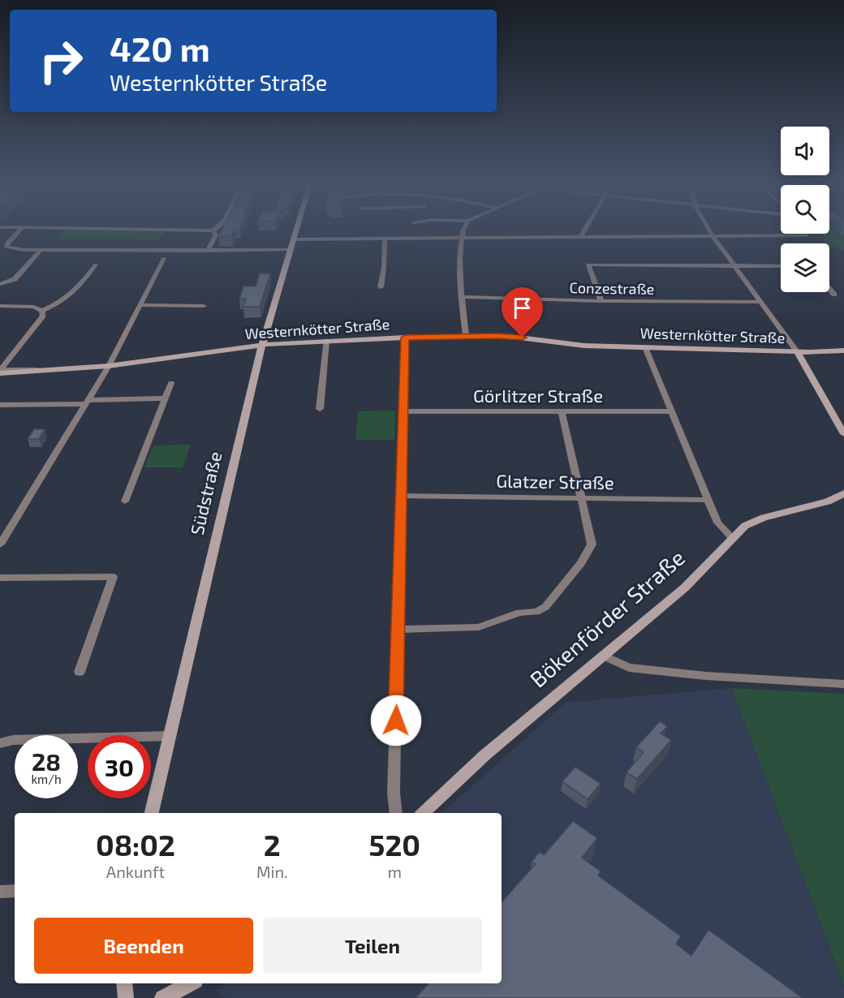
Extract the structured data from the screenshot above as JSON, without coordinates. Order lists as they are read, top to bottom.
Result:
{
  "streets": {
    "street": [
      "Conzestraße",
      "Westernkötter Straße",
      "Görlitzer Straße",
      "Glatzer Straße",
      "Südstraße",
      "Bökenförder Straße"
    ]
  },
  "crossings": [
    ["Westernkötter Straße", "Südstraße"]
  ],
  "page": {
    "turn": ["420 m", "Westernkötter Straße"],
    "speed": "28 km/h",
    "limit": "30",
    "eta": [
      "08:02",
      "Ankunft",
      "2",
      "Min.",
      "520",
      "m"
    ],
    "buttons": ["Beenden", "Teilen"]
  }
}
